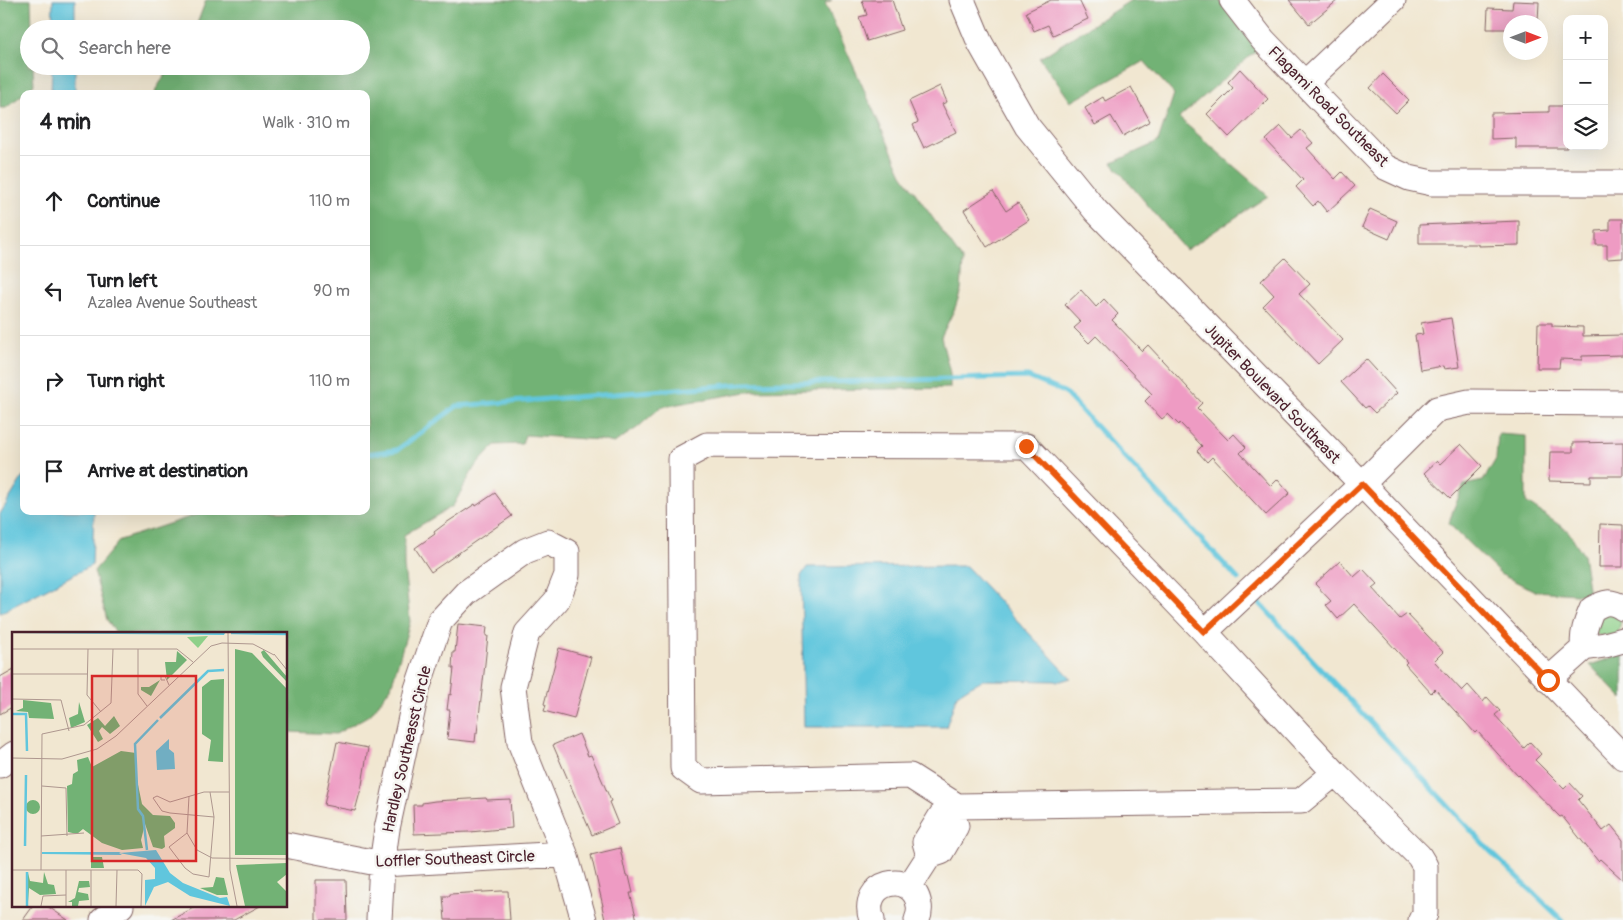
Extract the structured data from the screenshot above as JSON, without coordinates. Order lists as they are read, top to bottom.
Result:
{
  "streets": {
    "street": [
      "Flagami Road Southeast",
      "Jupiter Boulevard Southeast",
      "Hardley Southeasst Circle",
      "Loffler Southeast Circle"
    ]
  },
  "crossings": [
    ["Hardley Southeasst Circle", "Loffler Southeast Circle"]
  ],
  "north": "right",
  "page": {
    "map_buttons": ["+", "−"],
    "search": "Search here",
    "heading": ["4 min", "Walk · 310 m"],
    "list": [
      ["Continue", "110 m"],
      ["Turn left", "Azalea Avenue Southeast", "90 m"],
      ["Turn right", "110 m"],
      "Arrive at destination"
    ]
  }
}
